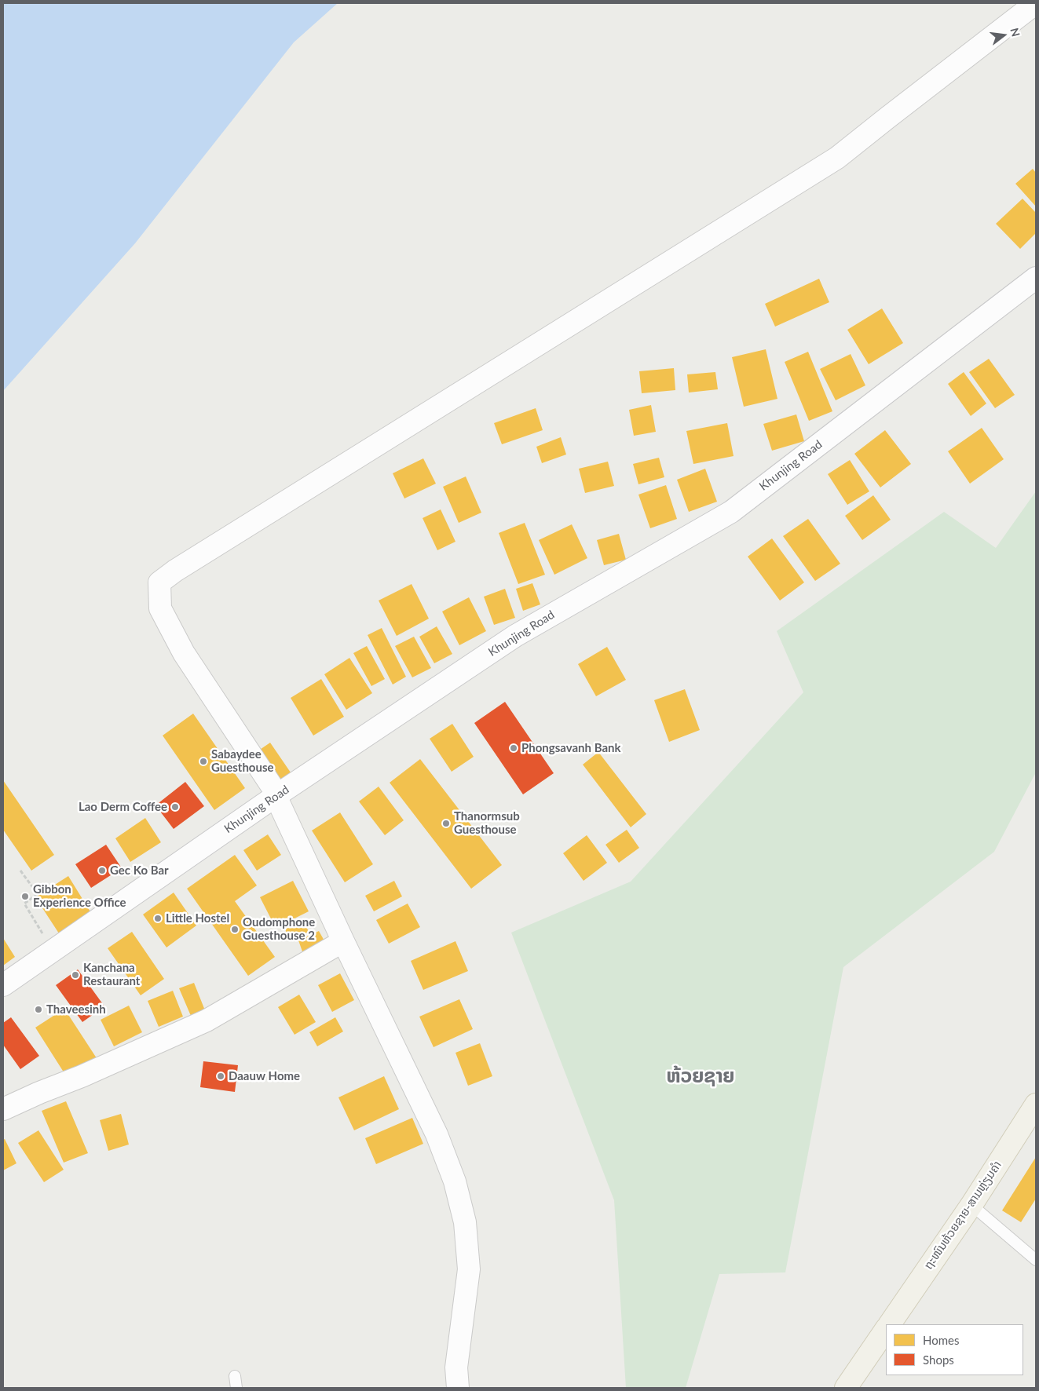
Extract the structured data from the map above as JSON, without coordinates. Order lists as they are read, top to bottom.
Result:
{
  "streets": {
    "main road": ["ຖະໜົນຫ້ວຍຊາຍ-ສາມຫຼ່ຽມຄຳ"],
    "street": ["Khunjing Road"]
  },
  "districts": ["ຫ້ວຍຊາຍ"],
  "places": [
    "Phongsavanh Bank",
    "Sabaydee Guesthouse",
    "Lao Derm Coffee",
    "Thanormsub Guesthouse",
    "Gec Ko Bar",
    "Gibbon Experience Office",
    "Little Hostel",
    "Oudomphone Guesthouse 2",
    "Kanchana Restaurant",
    "Thaveesinh",
    "Daauw Home"
  ],
  "legend": ["Homes", "Shops"],
  "north": "right"
}
